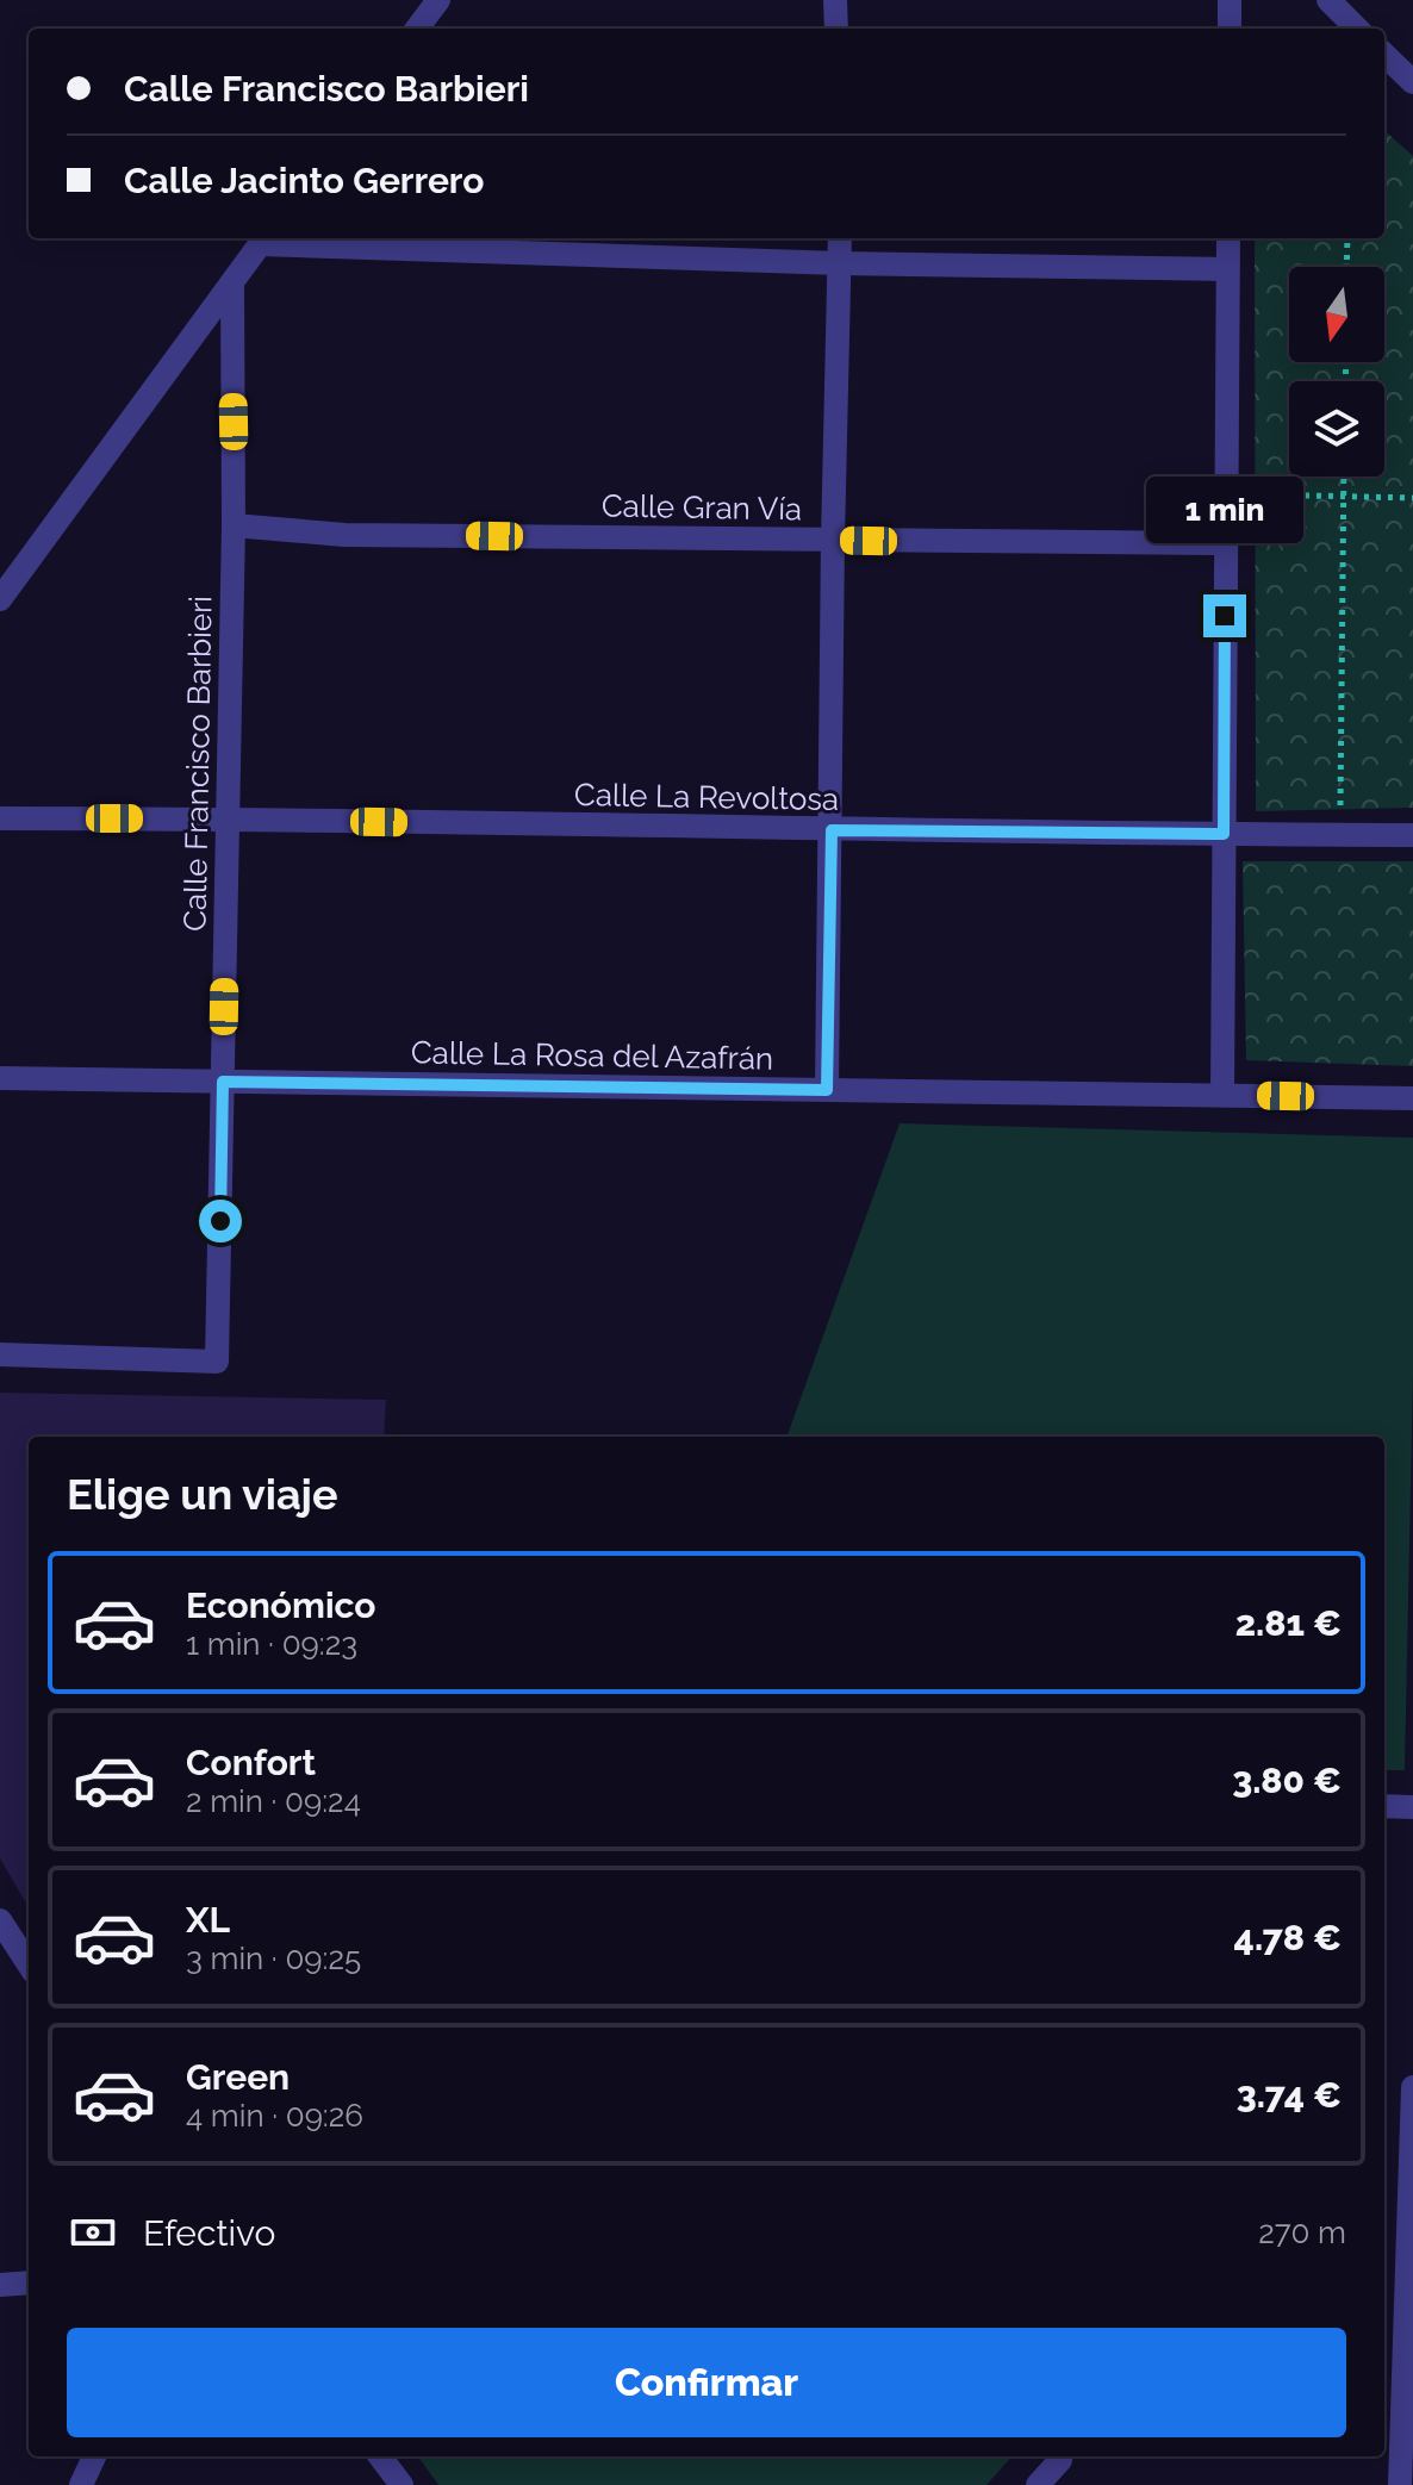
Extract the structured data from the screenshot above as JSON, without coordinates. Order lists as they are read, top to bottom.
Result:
{
  "streets": {
    "street": [
      "Calle Gran Vía",
      "Calle Francisco Barbieri",
      "Calle La Revoltosa",
      "Calle La Rosa del Azafrán"
    ]
  },
  "crossings": [
    ["Calle Gran Vía", "Calle Francisco Barbieri"],
    ["Calle Francisco Barbieri", "Calle La Revoltosa"],
    ["Calle Francisco Barbieri", "Calle La Rosa del Azafrán"]
  ],
  "north": "bottom",
  "page": {
    "banner": ["Calle Francisco Barbieri", "Calle Jacinto Gerrero"],
    "bubble": "1 min",
    "heading": "Elige un viaje",
    "list": [
      {
        "name": "Económico",
        "note": "1 min · 09:23",
        "value": "2.81 €"
      },
      {
        "name": "Confort",
        "note": "2 min · 09:24",
        "value": "3.80 €"
      },
      {
        "name": "XL",
        "note": "3 min · 09:25",
        "value": "4.78 €"
      },
      {
        "name": "Green",
        "note": "4 min · 09:26",
        "value": "3.74 €"
      }
    ],
    "pay": ["Efectivo", "270 m"],
    "buttons": "Confirmar"
  }
}
